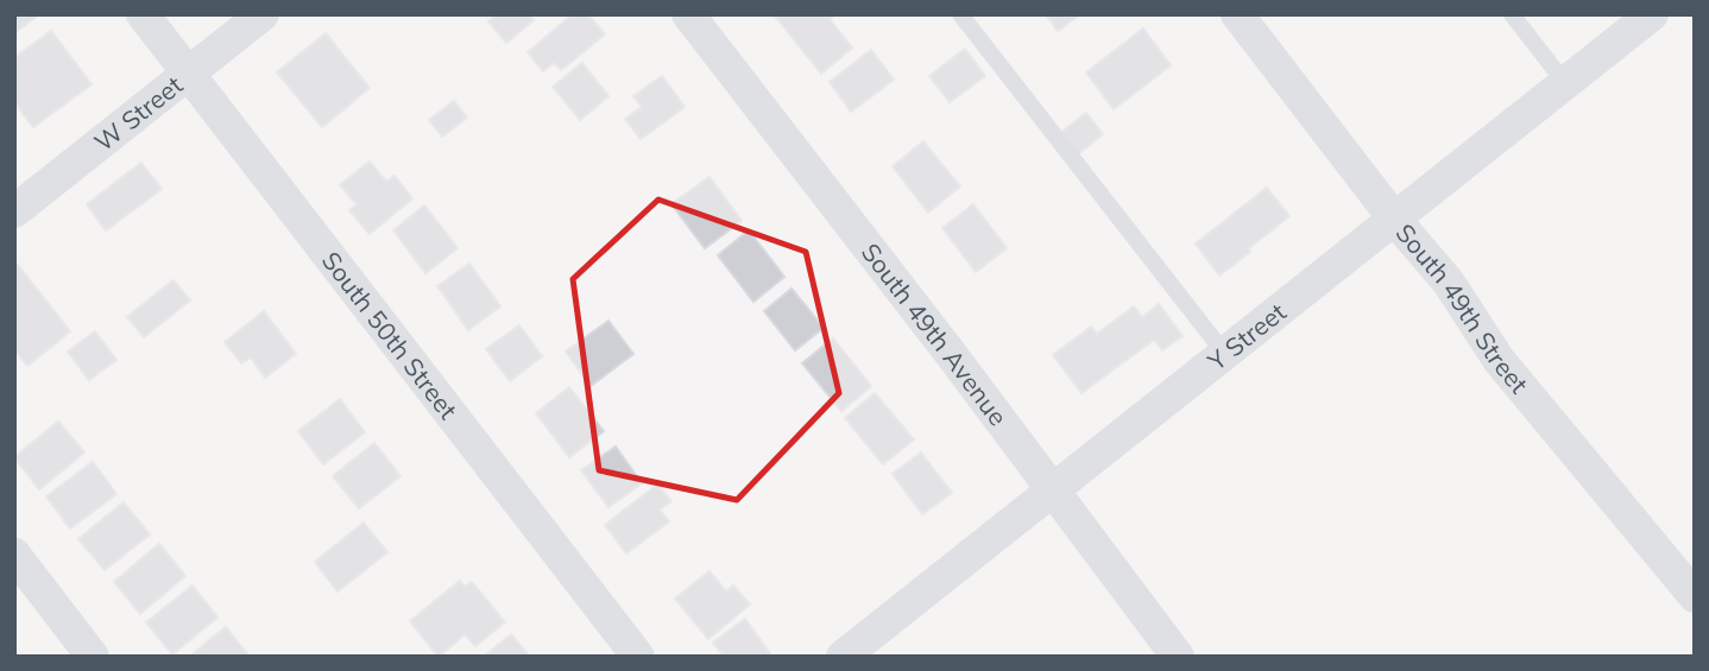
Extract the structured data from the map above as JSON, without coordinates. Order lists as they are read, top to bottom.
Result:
{
  "streets": {
    "street": [
      "W Street",
      "South 49th Street",
      "South 49th Avenue",
      "South 50th Street",
      "Y Street"
    ]
  },
  "crossings": [
    ["W Street", "South 50th Street"],
    ["South 49th Street", "Y Street"],
    ["South 49th Avenue", "Y Street"]
  ]
}
